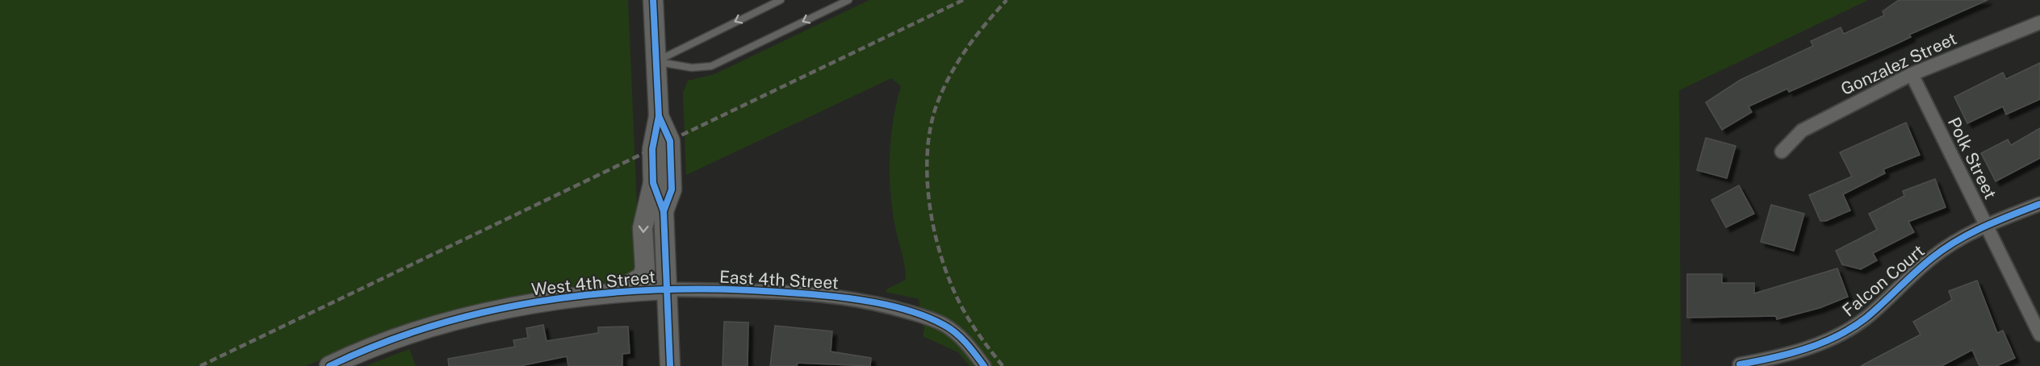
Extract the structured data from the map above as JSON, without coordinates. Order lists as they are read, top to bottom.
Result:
{
  "streets": {
    "street": [
      "Gonzalez Street",
      "Polk Street",
      "East 4th Street",
      "Falcon Court",
      "West 4th Street"
    ]
  },
  "crossings": [
    ["Gonzalez Street", "Polk Street"],
    ["Polk Street", "Falcon Court"],
    ["East 4th Street", "West 4th Street"]
  ]
}
